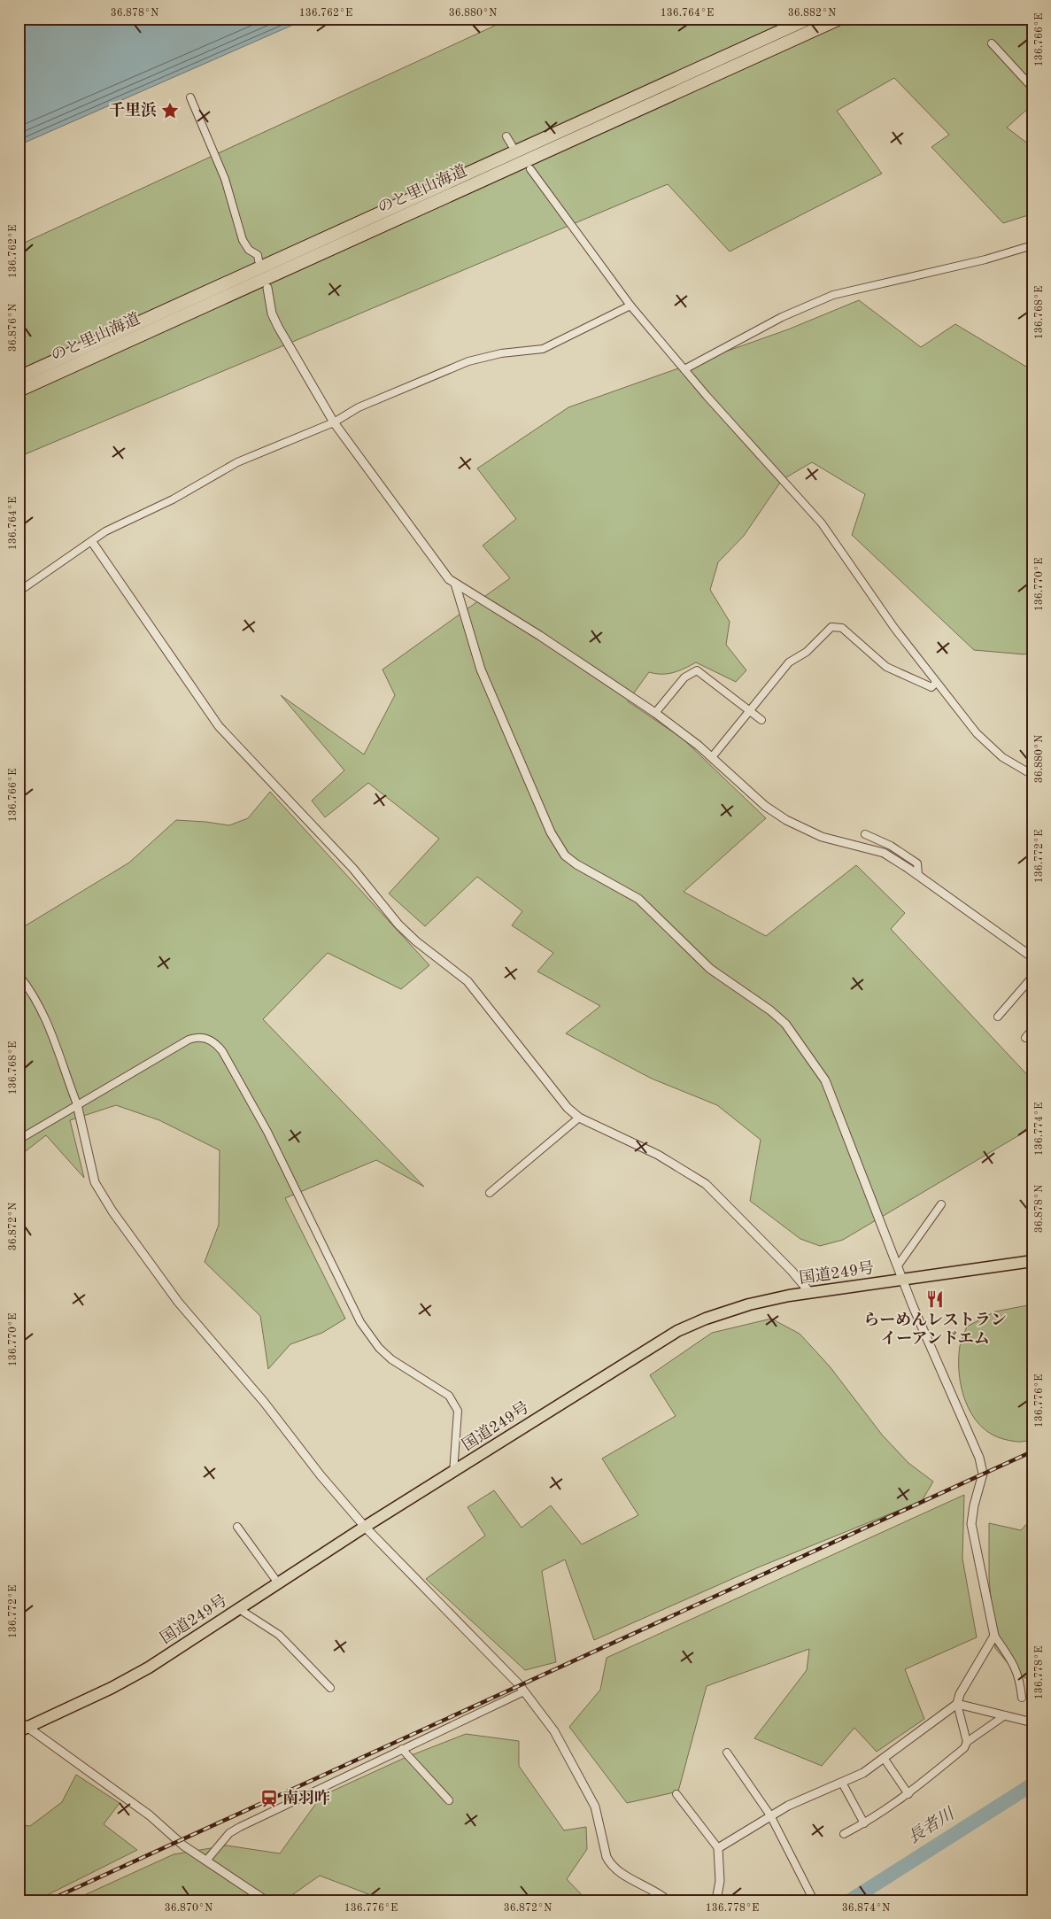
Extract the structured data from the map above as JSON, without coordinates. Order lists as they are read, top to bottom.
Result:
{
  "streets": {
    "highway": ["のと里山海道", "国道249号"]
  },
  "water": ["長者川"],
  "places": {
    "place": ["千里浜"],
    "restaurant": ["らーめんレストラン イーアンドエム"],
    "station": ["南羽咋"]
  },
  "coordinates": [
    "36.878°N",
    "136.762°E",
    "36.880°N",
    "136.764°E",
    "36.882°N",
    "136.766°E",
    "136.768°E",
    "36.876°N",
    "136.770°E",
    "136.772°E",
    "136.774°E",
    "36.872°N",
    "136.776°E",
    "136.778°E",
    "36.870°N",
    "36.874°N"
  ]
}
